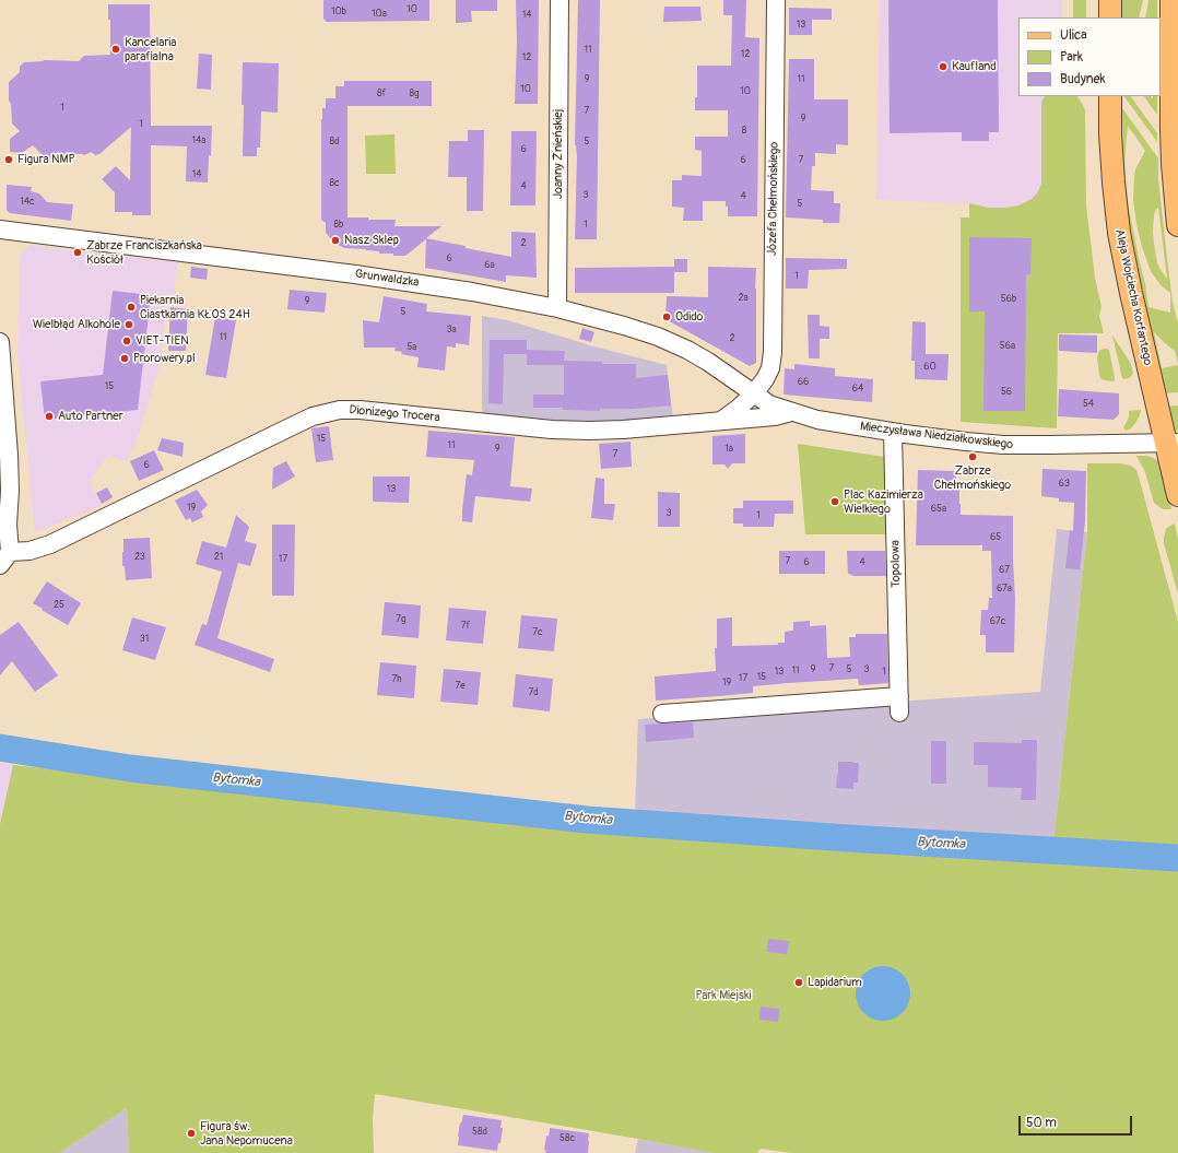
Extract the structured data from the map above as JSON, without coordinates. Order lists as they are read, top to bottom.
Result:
{
  "streets": {
    "main road": ["Aleja Wojciecha Korfantego"],
    "street": [
      "Joanny Żnieńskiej",
      "Józefa Chełmońskiego",
      "Grunwaldzka",
      "Dionizego Trocera",
      "Mieczysława Niedziałkowskiego",
      "Topolowa"
    ]
  },
  "crossings": [
    ["Joanny Żnieńskiej", "Grunwaldzka"],
    ["Józefa Chełmońskiego", "Grunwaldzka"],
    ["Józefa Chełmońskiego", "Mieczysława Niedziałkowskiego"],
    ["Grunwaldzka", "Mieczysława Niedziałkowskiego"],
    ["Aleja Wojciecha Korfantego", "Mieczysława Niedziałkowskiego"],
    ["Dionizego Trocera", "Mieczysława Niedziałkowskiego"],
    ["Mieczysława Niedziałkowskiego", "Topolowa"]
  ],
  "water": ["Bytomka"],
  "parks": ["Park Miejski"],
  "places": [
    "Kancelaria parafialna",
    "Kaufland",
    "Figura NMP",
    "Nasz Sklep",
    "Zabrze Franciszkańska Kościół",
    "Piekarnia Ciastkarnia KŁOS 24H",
    "Odido",
    "Wielbłąd Alkohole",
    "VIET-TIEN",
    "Prorowery.pl",
    "Auto Partner",
    "Zabrze Chełmońskiego",
    "Plac Kazimierza Wielkiego",
    "Lapidarium",
    "Figura św. Jana Nepomucena"
  ],
  "house_numbers": [
    "10",
    "10b",
    "10a",
    "14",
    "13",
    "11",
    "12",
    "12",
    "9",
    "11",
    "10",
    "10",
    "8f",
    "8g",
    "1",
    "7",
    "9",
    "1",
    "8",
    "14a",
    "8d",
    "5",
    "6",
    "6",
    "7",
    "14",
    "8c",
    "4",
    "3",
    "4",
    "14c",
    "5",
    "8b",
    "1",
    "2",
    "6",
    "6a",
    "1",
    "2a",
    "56b",
    "9",
    "5",
    "3a",
    "11",
    "2",
    "56a",
    "5a",
    "60",
    "66",
    "15",
    "64",
    "56",
    "54",
    "15",
    "11",
    "9",
    "1a",
    "7",
    "6",
    "63",
    "13",
    "19",
    "65a",
    "3",
    "1",
    "65",
    "23",
    "21",
    "17",
    "7",
    "6",
    "4",
    "67",
    "67a",
    "25",
    "7g",
    "67c",
    "7f",
    "7c",
    "31",
    "7",
    "9",
    "5",
    "3",
    "11",
    "13",
    "1",
    "15",
    "17",
    "7h",
    "19",
    "7e",
    "7d",
    "58d",
    "58c"
  ],
  "legend": ["Ulica", "Park", "Budynek"],
  "scale_bar": "50 m"
}
